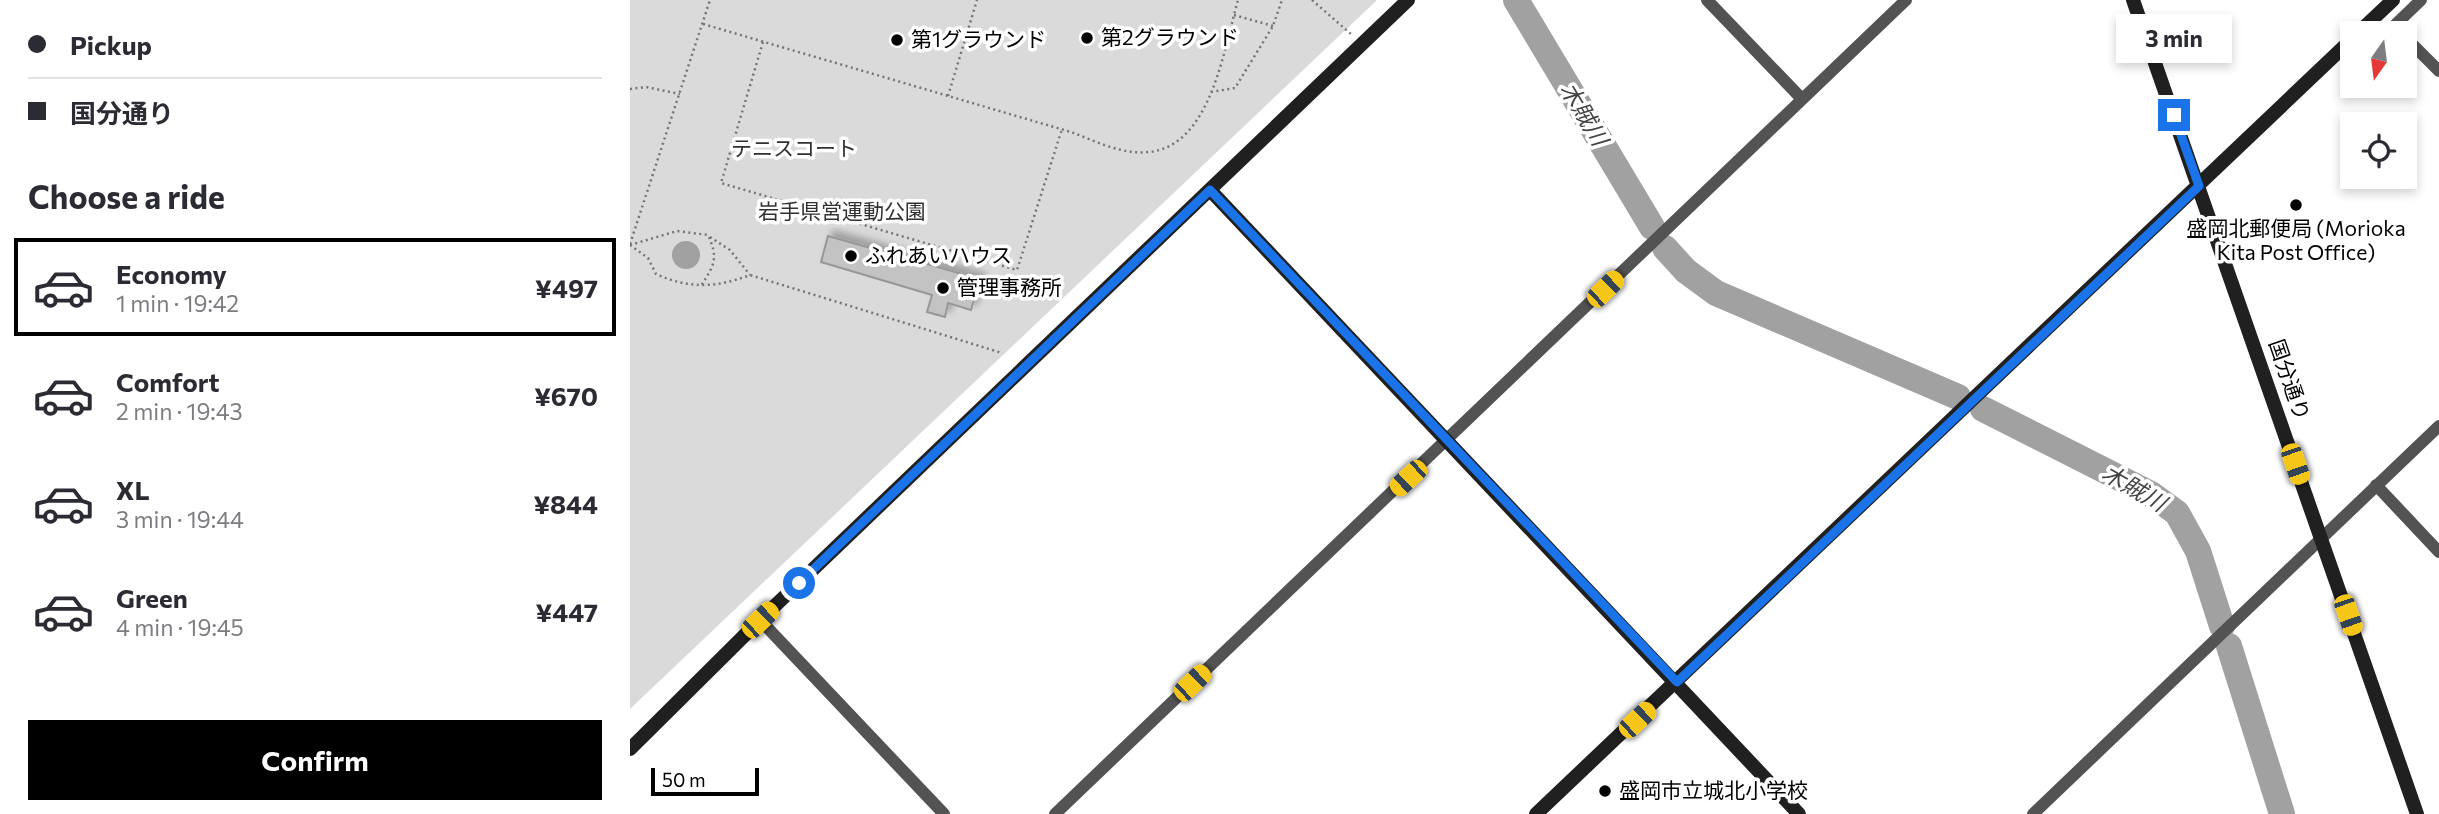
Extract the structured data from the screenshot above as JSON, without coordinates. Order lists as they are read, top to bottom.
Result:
{
  "streets": {
    "street": ["国分通り"]
  },
  "water": ["木賊川"],
  "parks": ["テニスコート", "岩手県営運動公園"],
  "places": [
    "第2グラウンド",
    "第1グラウンド",
    "盛岡北郵便局 (Morioka Kita Post Office)",
    "ふれあいハウス",
    "管理事務所",
    "盛岡市立城北小学校"
  ],
  "scale_bar": "50 m",
  "north": "bottom",
  "page": {
    "banner": ["Pickup", "国分通り"],
    "bubble": "3 min",
    "heading": "Choose a ride",
    "list": [
      {
        "name": "Economy",
        "note": "1 min · 19:42",
        "value": "¥497"
      },
      {
        "name": "Comfort",
        "note": "2 min · 19:43",
        "value": "¥670"
      },
      {
        "name": "XL",
        "note": "3 min · 19:44",
        "value": "¥844"
      },
      {
        "name": "Green",
        "note": "4 min · 19:45",
        "value": "¥447"
      }
    ],
    "buttons": "Confirm",
    "scale": "50 m"
  }
}
